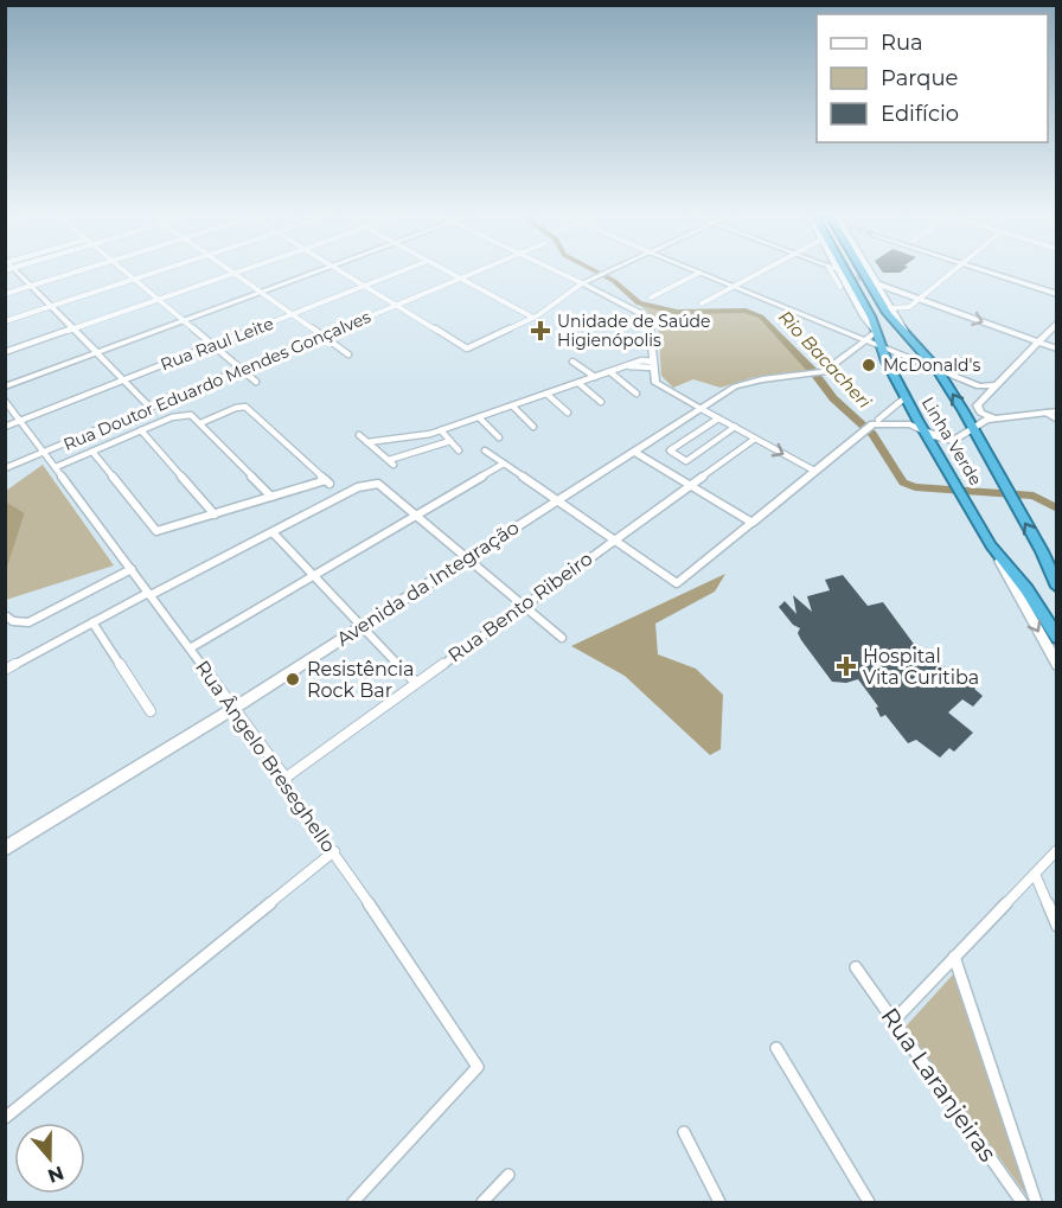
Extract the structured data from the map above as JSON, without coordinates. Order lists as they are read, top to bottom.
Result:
{
  "streets": {
    "highway": ["Linha Verde"],
    "main road": ["Avenida da Integração"],
    "street": [
      "Rua Raul Leite",
      "Rua Doutor Eduardo Mendes Gonçalves",
      "Rua Bento Ribeiro",
      "Rua Ângelo Breseghello",
      "Rua Laranjeiras"
    ]
  },
  "crossings": [
    ["Rua Raul Leite", "Rua Ângelo Breseghello"],
    ["Rua Doutor Eduardo Mendes Gonçalves", "Rua Ângelo Breseghello"],
    ["Avenida da Integração", "Rua Ângelo Breseghello"],
    ["Rua Bento Ribeiro", "Rua Ângelo Breseghello"]
  ],
  "water": ["Rio Bacacheri"],
  "places": {
    "health": ["Unidade de Saúde Higienópolis", "Hospital Vita Curitiba"],
    "other": ["McDonald's", "Resistência Rock Bar"]
  },
  "legend": ["Rua", "Parque", "Edifício"],
  "north": "bottom"
}
